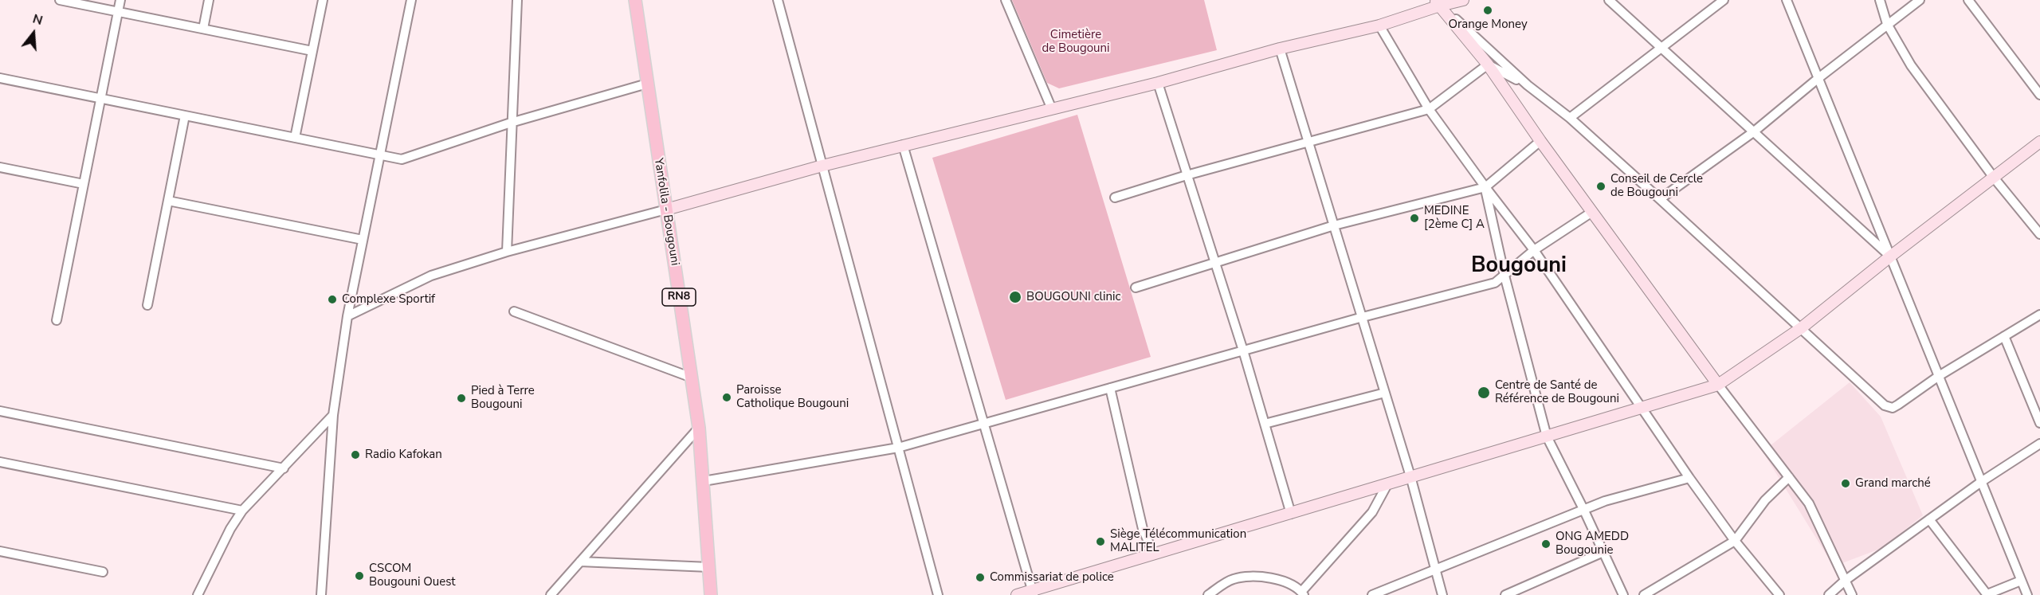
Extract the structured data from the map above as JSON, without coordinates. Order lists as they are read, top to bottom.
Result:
{
  "streets": {
    "main road": ["Yanfolila - Bougouni", "RN8"]
  },
  "districts": ["Bougouni"],
  "parks": ["Cimetière de Bougouni"],
  "places": [
    "Orange Money",
    "Conseil de Cercle de Bougouni",
    "MEDINE [2ème C] A",
    "BOUGOUNI clinic",
    "Complexe Sportif",
    "Centre de Santé de Référence de Bougouni",
    "Paroisse Catholique Bougouni",
    "Pied à Terre Bougouni",
    "Radio Kafokan",
    "Grand marché",
    "Siège Télécommunication MALITEL",
    "ONG AMEDD Bougounie",
    "CSCOM Bougouni Ouest",
    "Commissariat de police"
  ],
  "north": "top"
}
